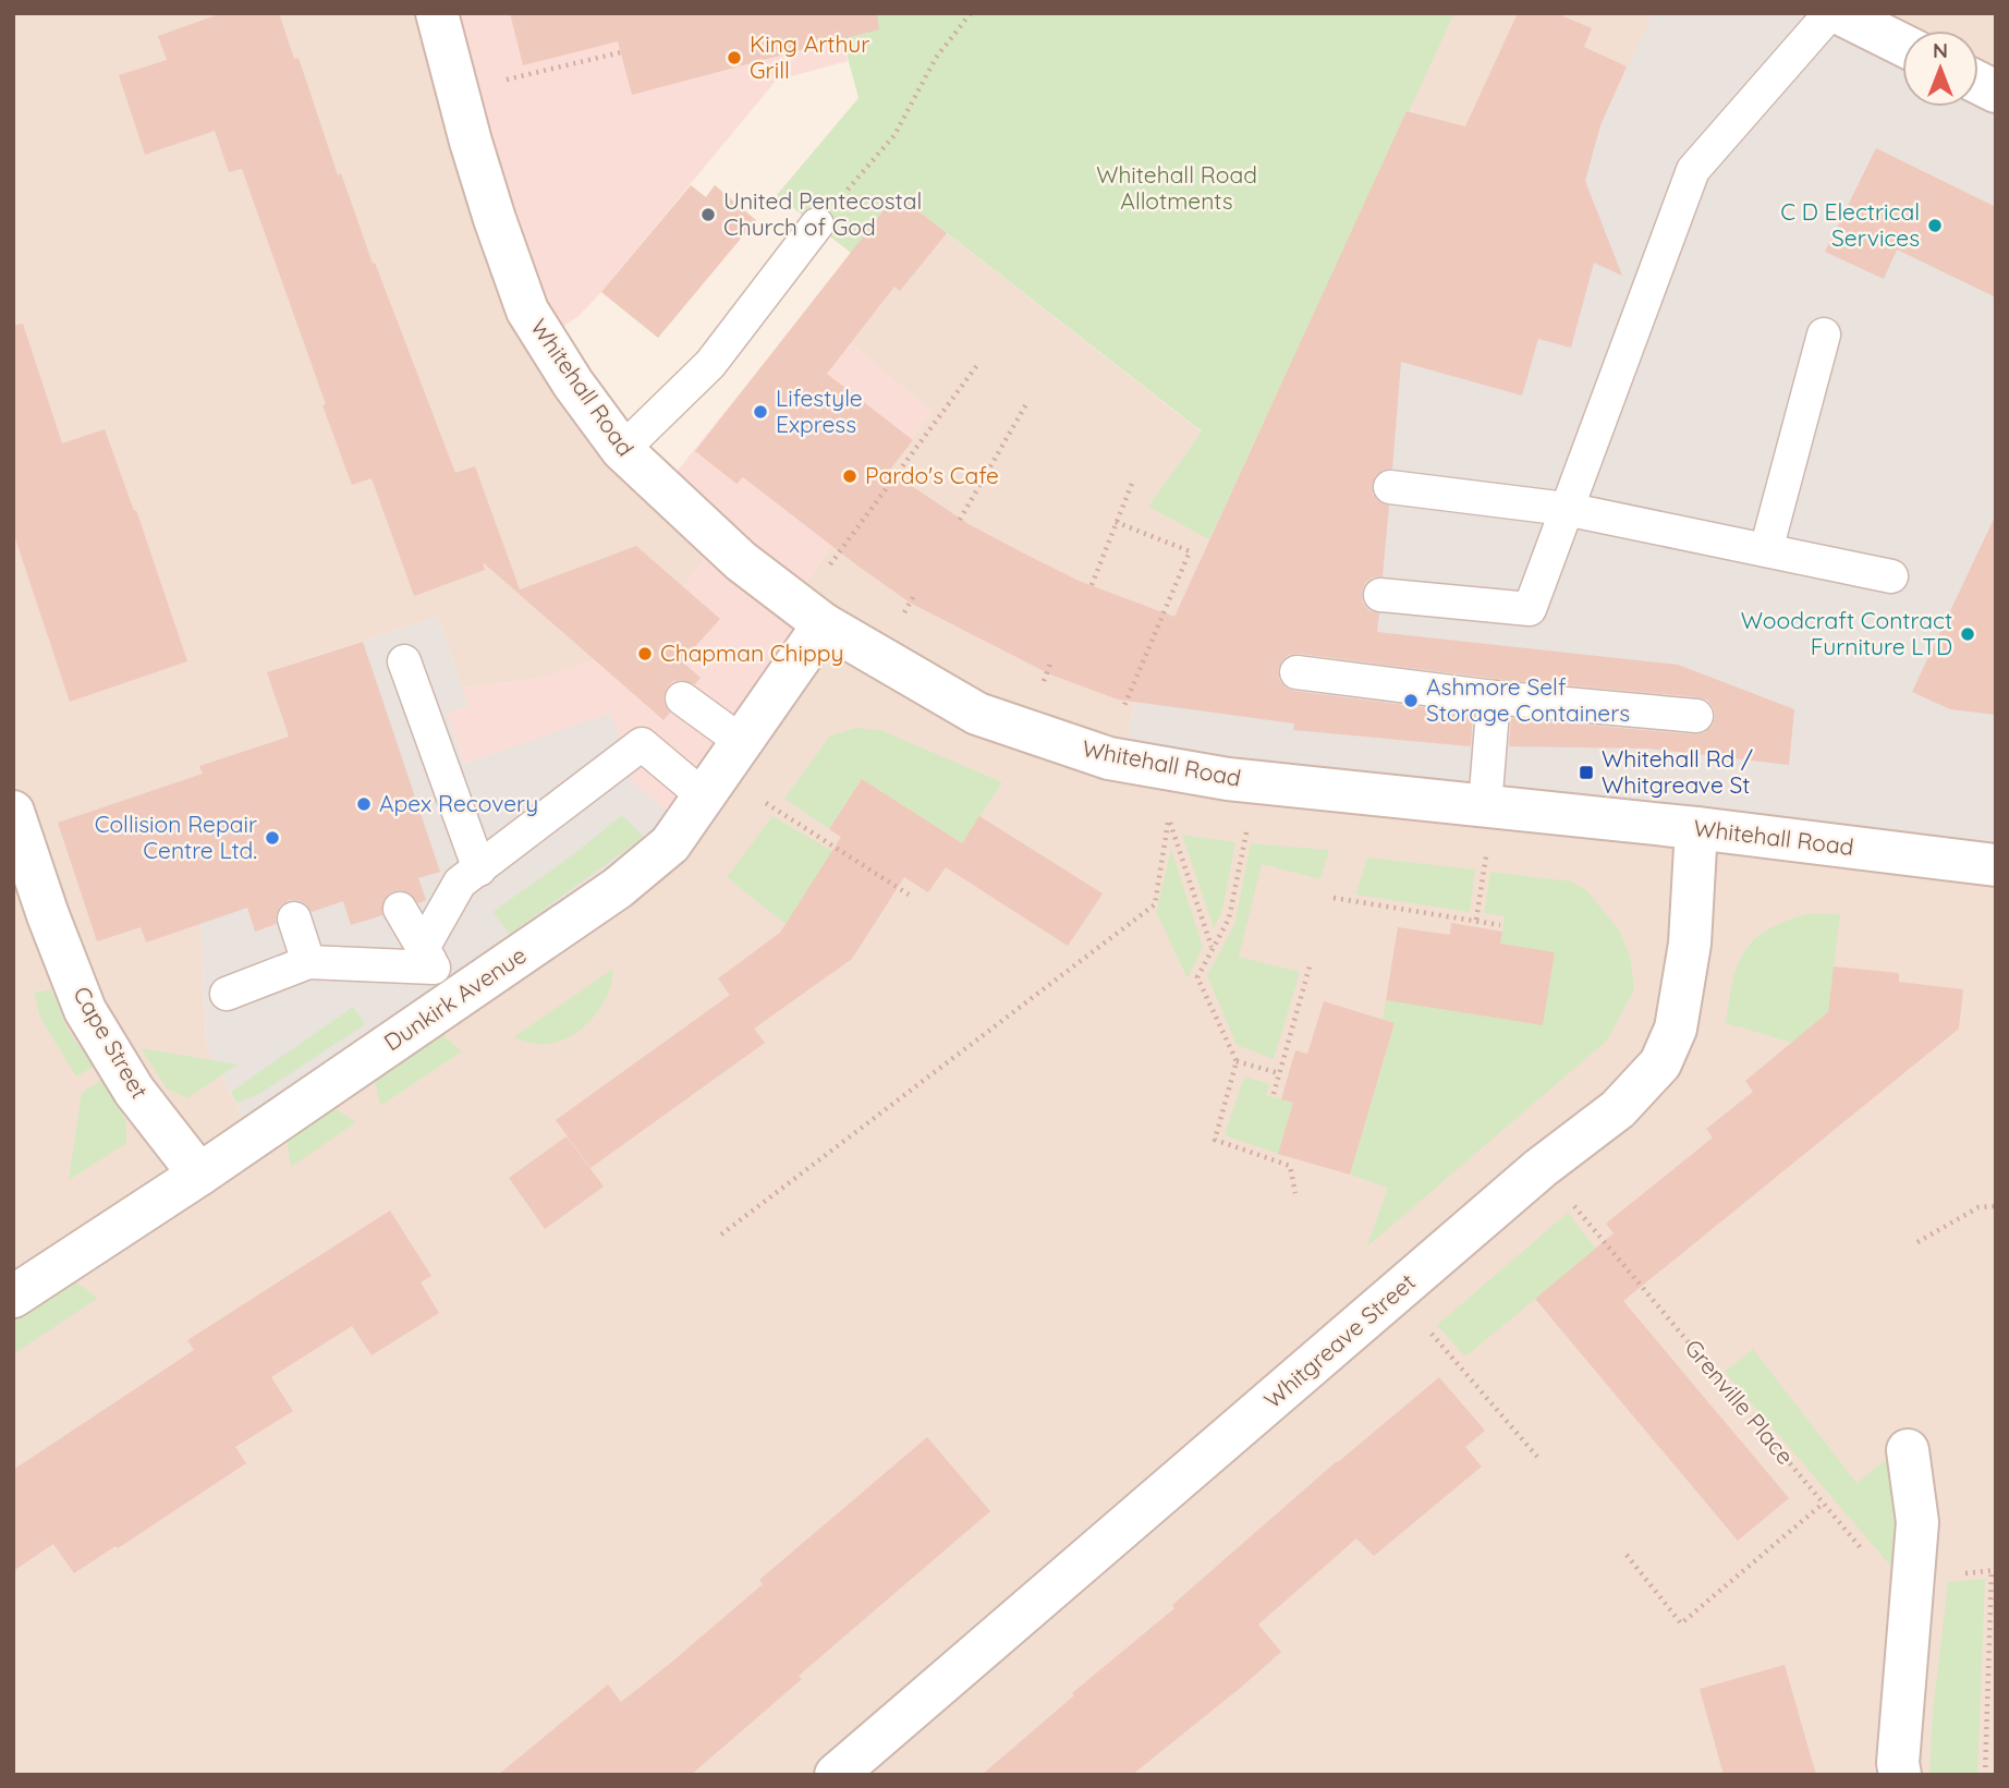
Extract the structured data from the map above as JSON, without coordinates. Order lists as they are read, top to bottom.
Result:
{
  "streets": {
    "street": [
      "Whitehall Road",
      "Dunkirk Avenue",
      "Cape Street",
      "Whitgreave Street"
    ],
    "path": ["Grenville Place"]
  },
  "crossings": [
    ["Whitehall Road", "Dunkirk Avenue"],
    ["Whitehall Road", "Whitgreave Street"],
    ["Dunkirk Avenue", "Cape Street"]
  ],
  "parks": ["Whitehall Road Allotments"],
  "places": {
    "other": [
      "King Arthur Grill",
      "United Pentecostal Church of God",
      "C D Electrical Services",
      "Lifestyle Express",
      "Pardo's Cafe",
      "Woodcraft Contract Furniture LTD",
      "Chapman Chippy",
      "Ashmore Self Storage Containers",
      "Apex Recovery",
      "Collision Repair Centre Ltd."
    ],
    "transit": ["Whitehall Rd / Whitgreave St"]
  },
  "north": "top"
}
